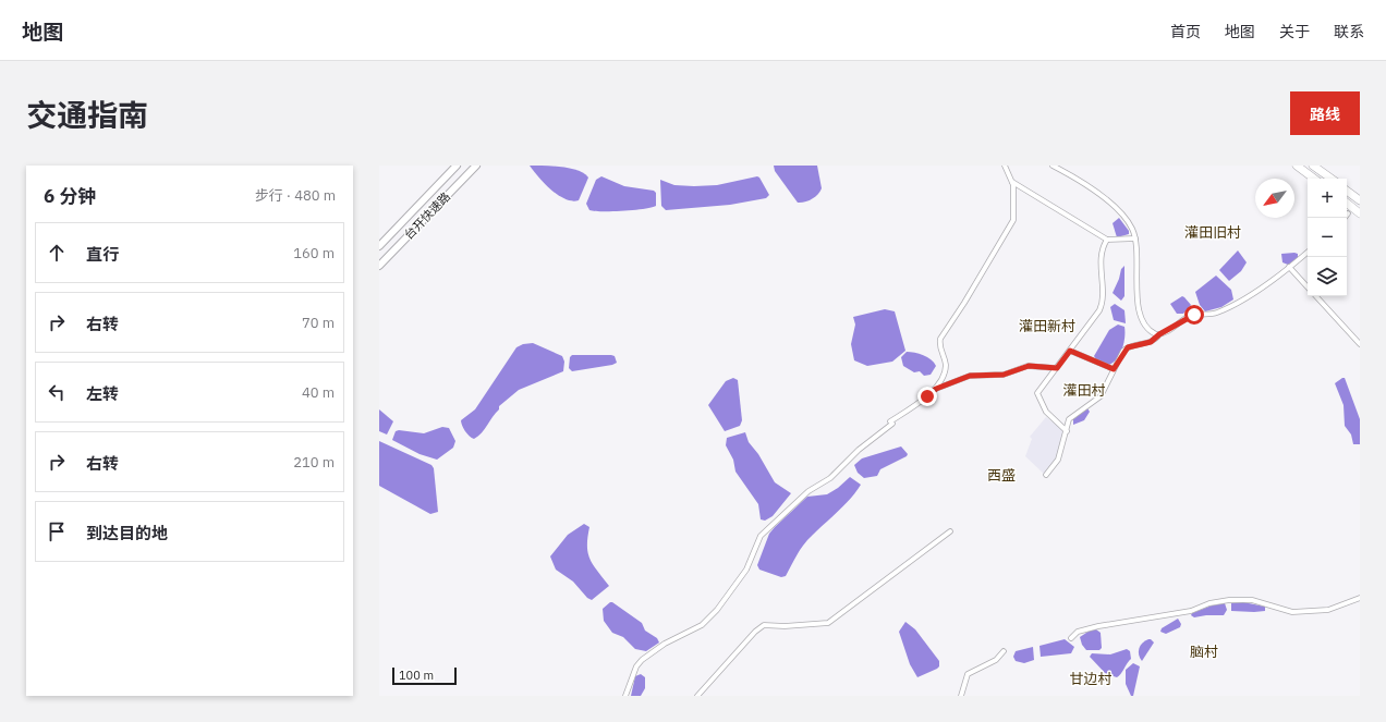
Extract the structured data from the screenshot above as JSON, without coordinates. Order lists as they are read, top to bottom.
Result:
{
  "streets": {
    "highway": ["台开快速路"]
  },
  "districts": [
    "灌田旧村",
    "灌田新村",
    "灌田村",
    "西盛",
    "脑村",
    "甘边村"
  ],
  "scale_bar": "100 m",
  "north": "bottom left",
  "page": {
    "header": "地图",
    "nav": [
      "首页",
      "地图",
      "关于",
      "联系"
    ],
    "title": "交通指南",
    "buttons": "路线",
    "heading": ["6 分钟", "步行 · 480 m"],
    "map_buttons": ["+", "−"],
    "list": [
      ["直行", "160 m"],
      ["右转", "70 m"],
      ["左转", "40 m"],
      ["右转", "210 m"],
      "到达目的地"
    ],
    "scale": "100 m"
  }
}
